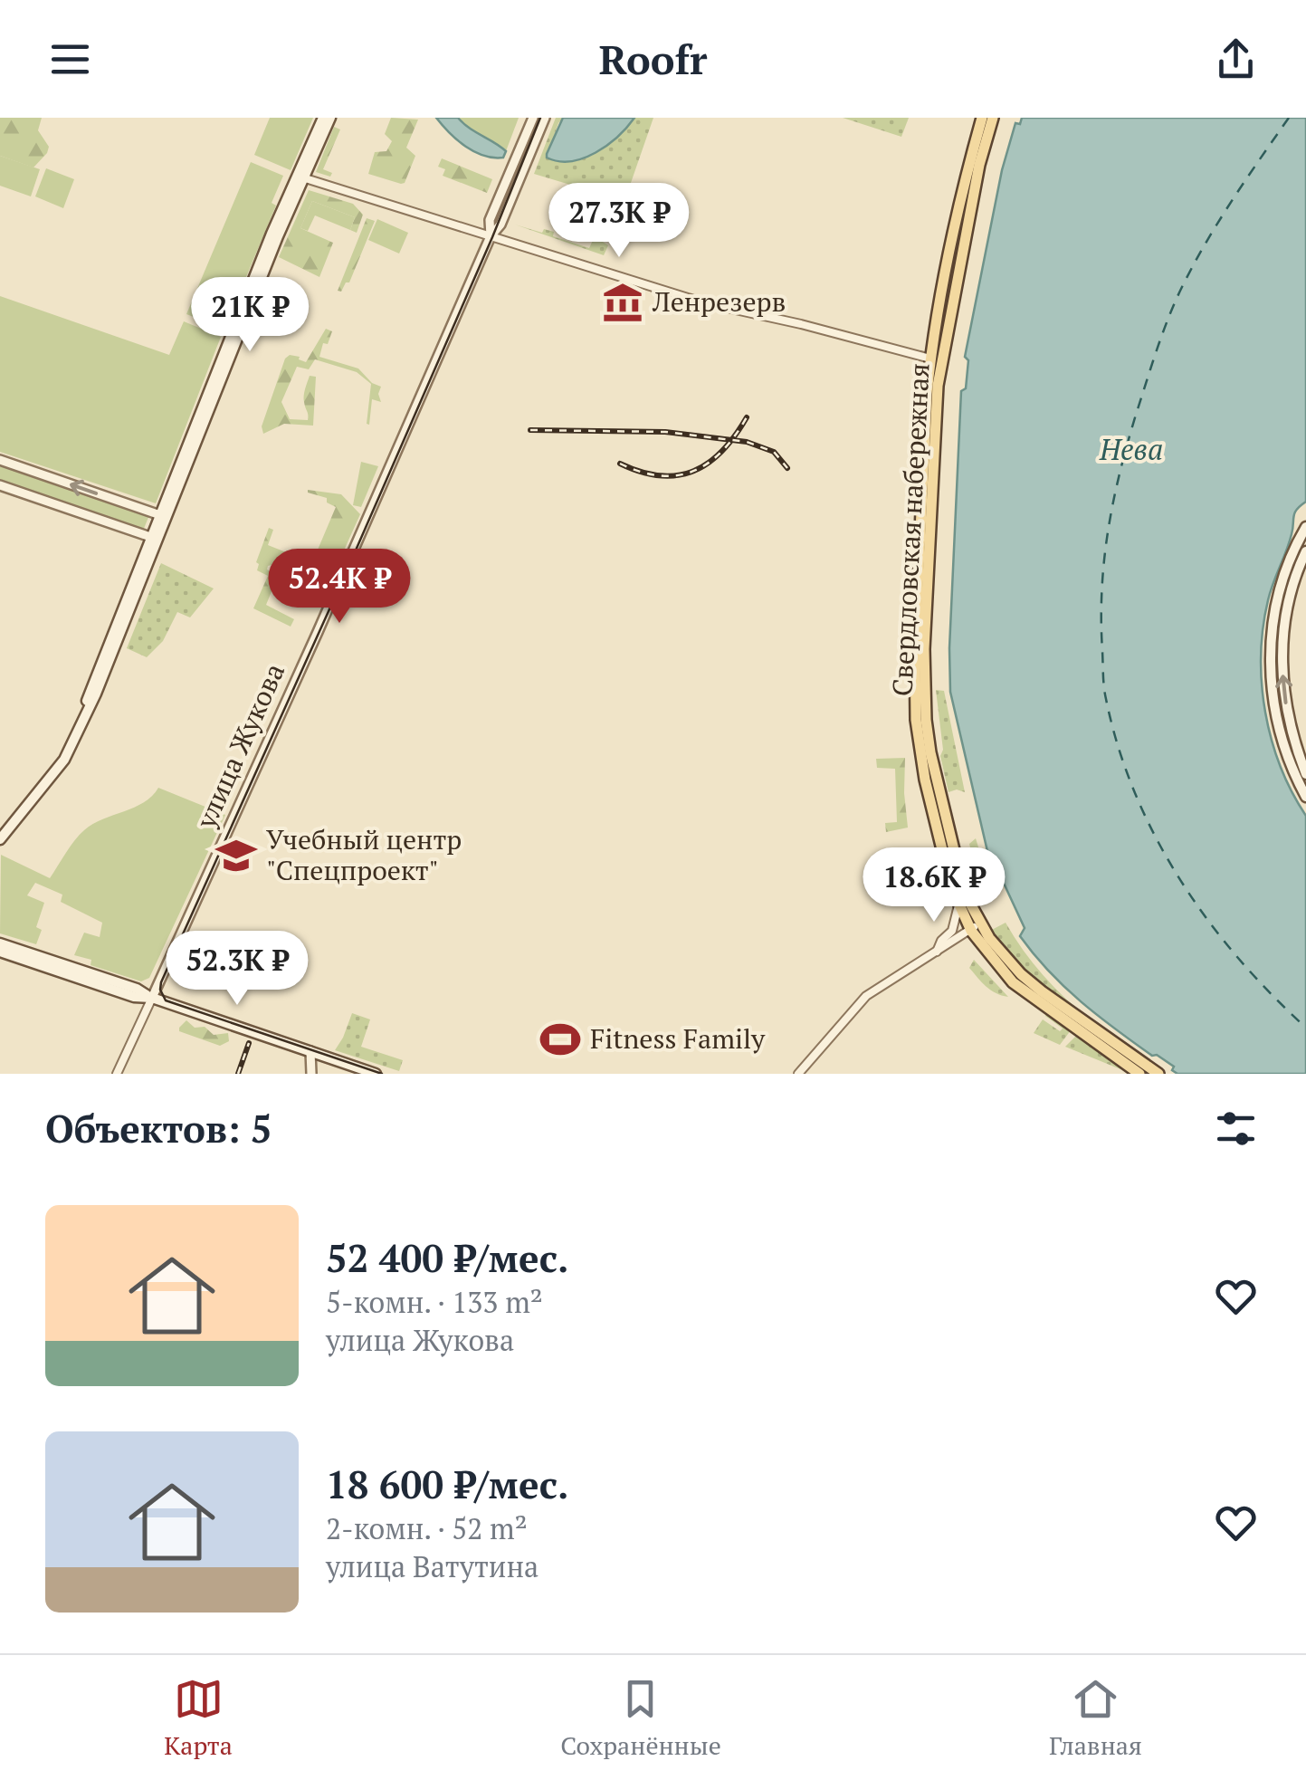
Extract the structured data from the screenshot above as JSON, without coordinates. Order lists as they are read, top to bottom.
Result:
{
  "streets": {
    "main road": ["Свердловская набережная"],
    "street": ["улица Жукова"]
  },
  "water": ["Нева"],
  "places": {
    "museum": ["Ленрезерв"],
    "school or university": ["Учебный центр \"Спецпроект\""],
    "sports": ["Fitness Family"]
  },
  "page": {
    "header": "Roofr",
    "price": [
      "27.3K ₽",
      "21K ₽",
      "52.4K ₽",
      "18.6K ₽",
      "52.3K ₽"
    ],
    "heading": "Объектов: 5",
    "list": [
      {
        "name": "52 400 ₽/мес.",
        "note": "5-комн. · 133 m² · улица Жукова"
      },
      {
        "name": "18 600 ₽/мес.",
        "note": "2-комн. · 52 m² · улица Ватутина"
      }
    ],
    "tabs": ["Карта", "Сохранённые", "Главная"]
  }
}
